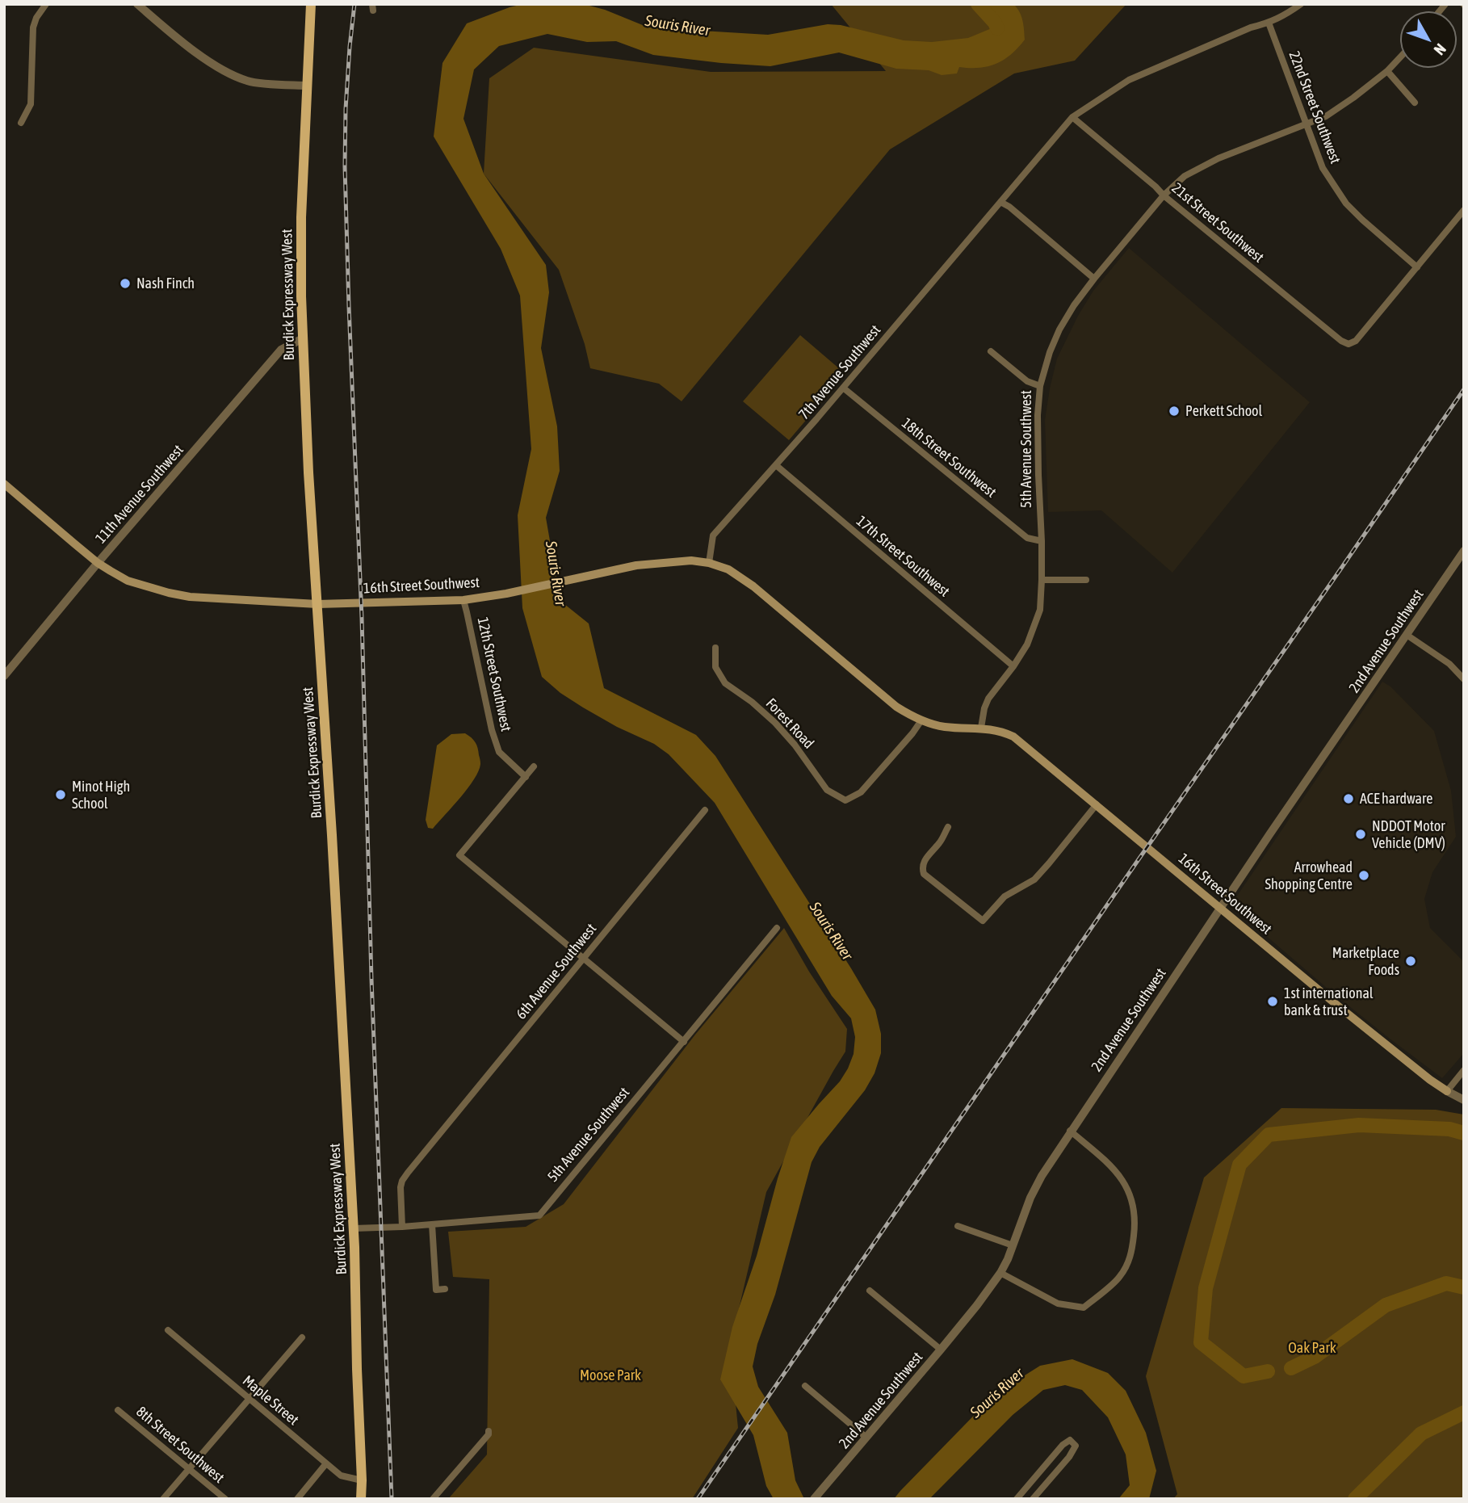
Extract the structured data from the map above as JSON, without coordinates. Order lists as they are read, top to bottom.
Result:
{
  "streets": {
    "main road": ["Burdick Expressway West", "16th Street Southwest"],
    "street": [
      "22nd Street Southwest",
      "21st Street Southwest",
      "7th Avenue Southwest",
      "5th Avenue Southwest",
      "18th Street Southwest",
      "11th Avenue Southwest",
      "17th Street Southwest",
      "2nd Avenue Southwest",
      "12th Street Southwest",
      "Forest Road",
      "6th Avenue Southwest",
      "Maple Street",
      "8th Street Southwest"
    ]
  },
  "crossings": [
    ["22nd Street Southwest", "21st Street Southwest"],
    ["22nd Street Southwest", "7th Avenue Southwest"],
    ["22nd Street Southwest", "5th Avenue Southwest"],
    ["21st Street Southwest", "7th Avenue Southwest"],
    ["21st Street Southwest", "5th Avenue Southwest"],
    ["Burdick Expressway West", "5th Avenue Southwest"],
    ["Burdick Expressway West", "11th Avenue Southwest"],
    ["Burdick Expressway West", "16th Street Southwest"],
    ["Burdick Expressway West", "Maple Street"],
    ["7th Avenue Southwest", "18th Street Southwest"],
    ["7th Avenue Southwest", "17th Street Southwest"],
    ["7th Avenue Southwest", "16th Street Southwest"],
    ["5th Avenue Southwest", "18th Street Southwest"],
    ["5th Avenue Southwest", "17th Street Southwest"],
    ["5th Avenue Southwest", "16th Street Southwest"],
    ["5th Avenue Southwest", "6th Avenue Southwest"],
    ["11th Avenue Southwest", "16th Street Southwest"],
    ["16th Street Southwest", "2nd Avenue Southwest"],
    ["16th Street Southwest", "12th Street Southwest"],
    ["16th Street Southwest", "Forest Road"]
  ],
  "water": ["Souris River"],
  "parks": ["Oak Park", "Moose Park"],
  "places": [
    "Nash Finch",
    "Perkett School",
    "Minot High School",
    "ACE hardware",
    "NDDOT Motor Vehicle (DMV)",
    "Arrowhead Shopping Centre",
    "Marketplace Foods",
    "1st international bank & trust"
  ],
  "north": "bottom right"
}
